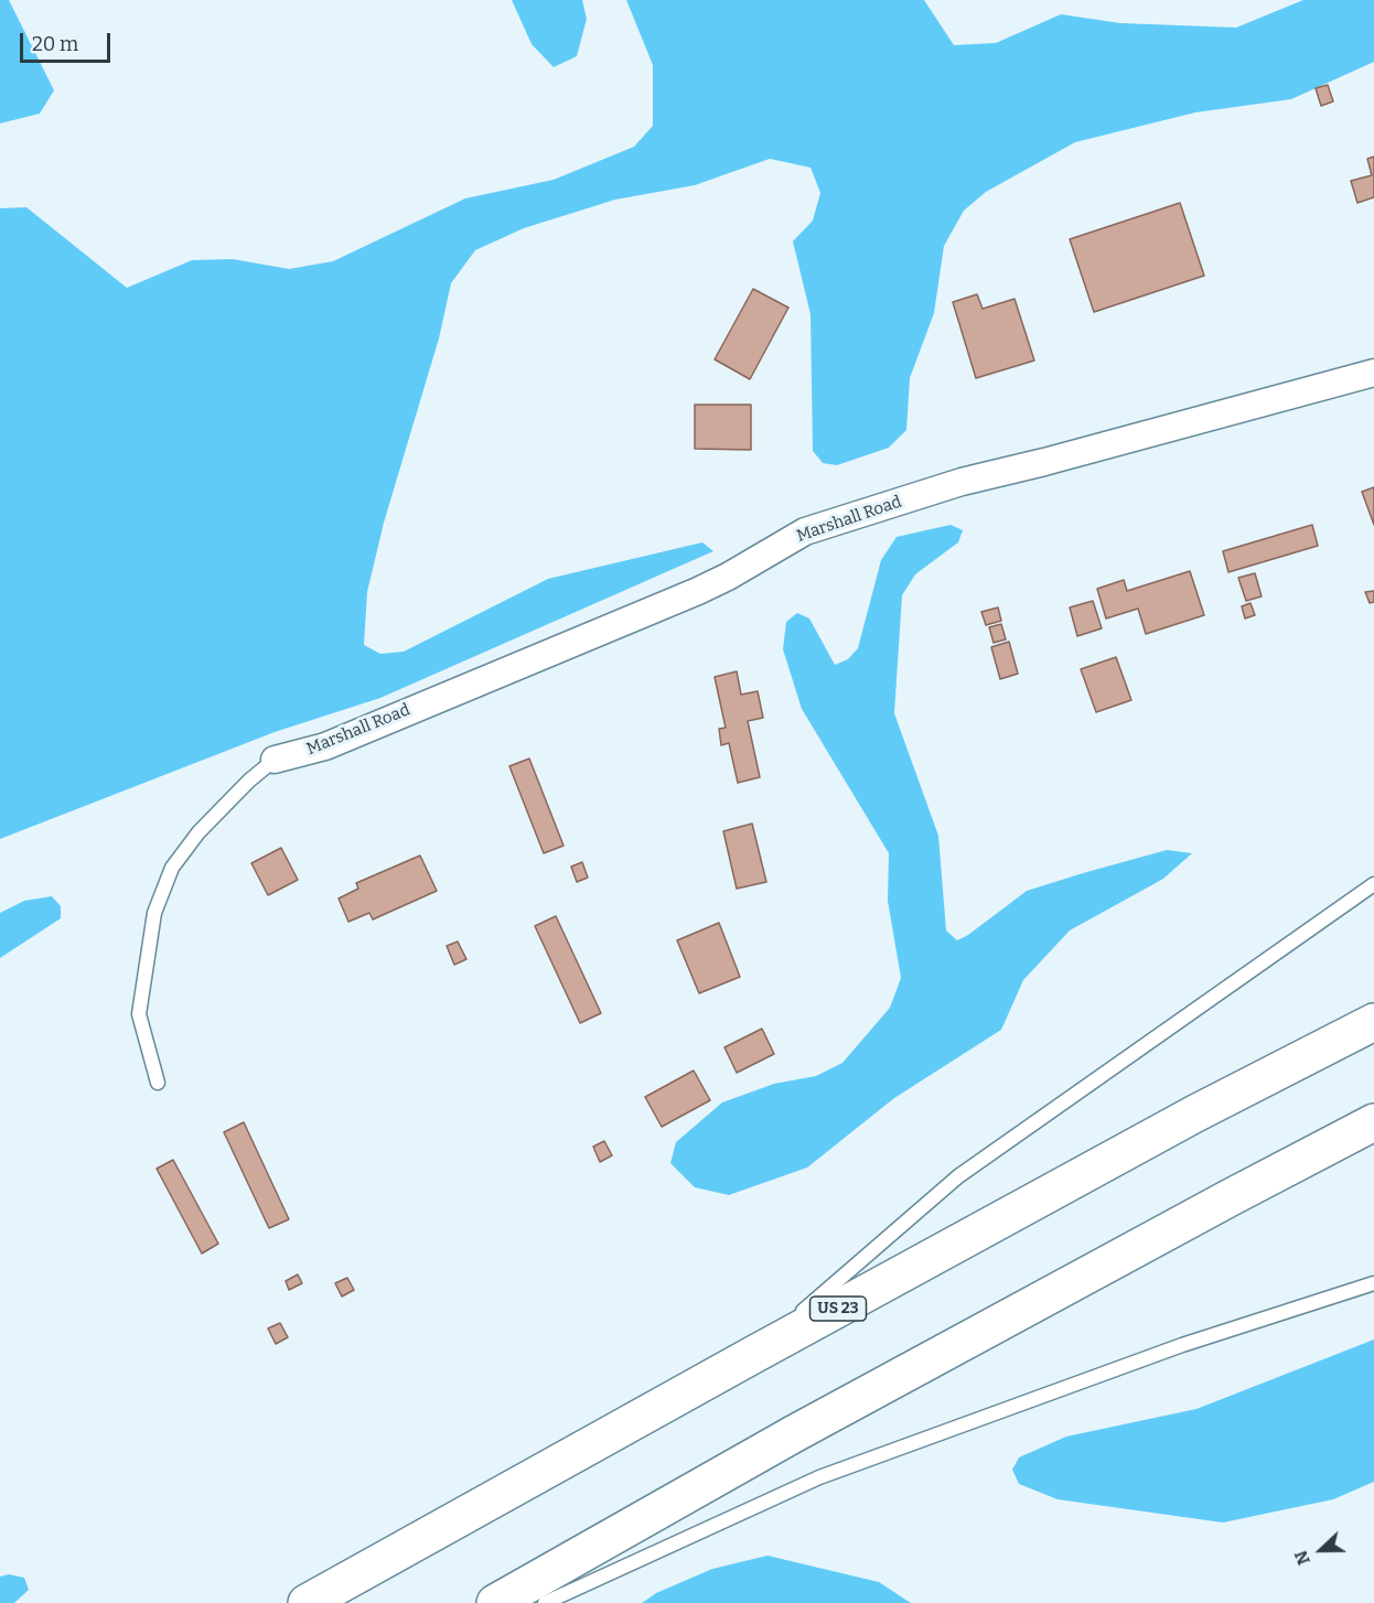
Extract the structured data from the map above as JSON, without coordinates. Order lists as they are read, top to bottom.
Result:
{
  "streets": {
    "highway": ["US 23"],
    "street": ["Marshall Road"]
  },
  "scale_bar": "20 m",
  "north": "left"
}
